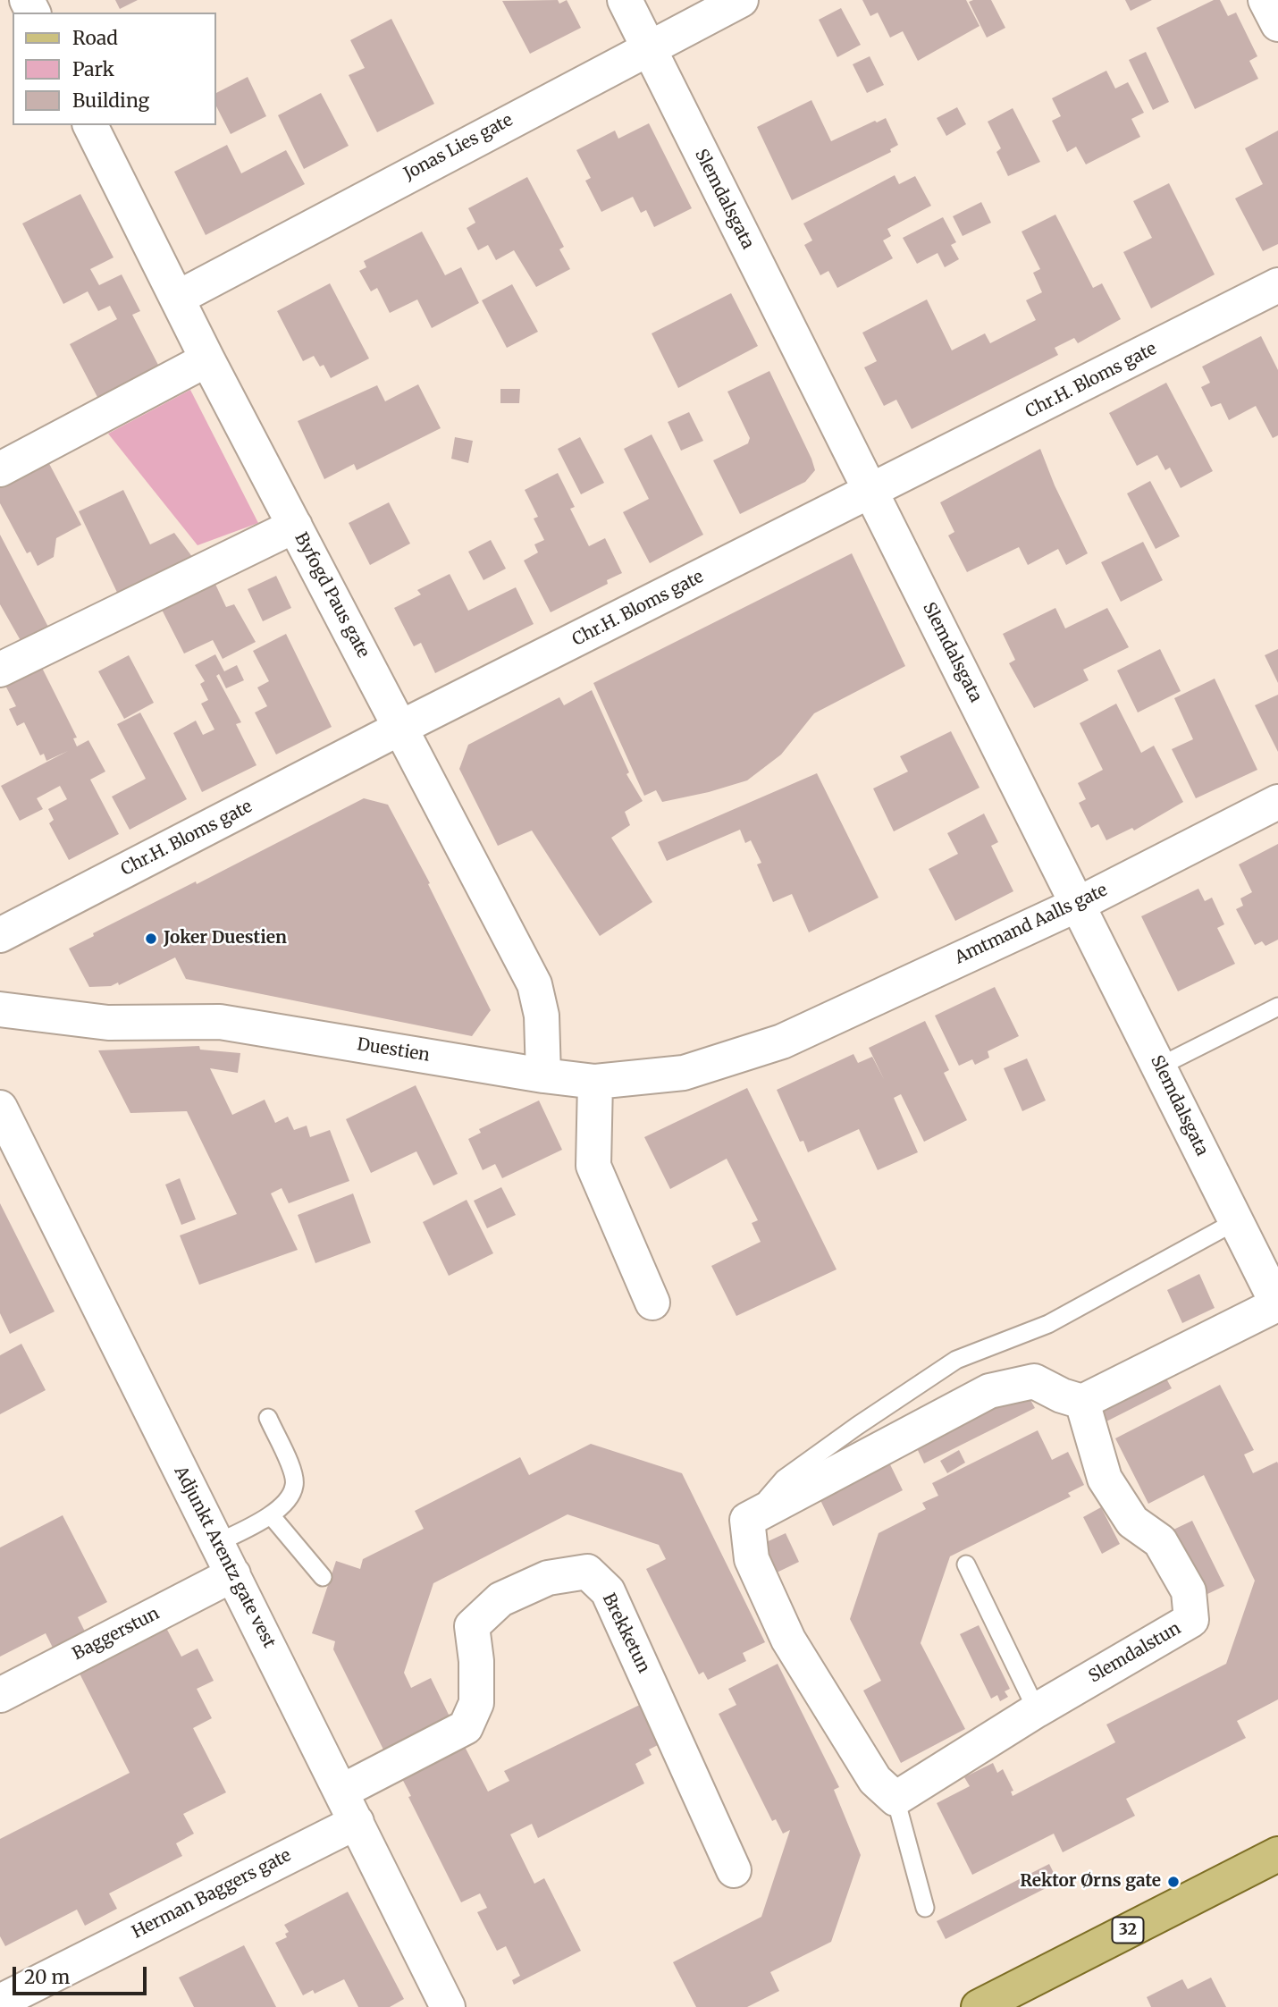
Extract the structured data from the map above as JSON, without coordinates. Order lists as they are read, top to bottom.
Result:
{
  "streets": {
    "main road": ["32"],
    "street": [
      "Jonas Lies gate",
      "Slemdalsgata",
      "Chr.H. Bloms gate",
      "Byfogd Paus gate",
      "Amtmand Aalls gate",
      "Duestien",
      "Adjunkt Arentz gate vest",
      "Brekketun",
      "Baggerstun",
      "Slemdalstun",
      "Herman Baggers gate"
    ]
  },
  "crossings": [
    ["Jonas Lies gate", "Slemdalsgata"],
    ["Jonas Lies gate", "Byfogd Paus gate"],
    ["Slemdalsgata", "Chr.H. Bloms gate"],
    ["Slemdalsgata", "Amtmand Aalls gate"],
    ["Chr.H. Bloms gate", "Byfogd Paus gate"],
    ["Byfogd Paus gate", "Duestien"],
    ["Amtmand Aalls gate", "Duestien"],
    ["Adjunkt Arentz gate vest", "Brekketun"],
    ["Adjunkt Arentz gate vest", "Baggerstun"],
    ["Adjunkt Arentz gate vest", "Herman Baggers gate"]
  ],
  "places": ["Joker Duestien", "Rektor Ørns gate"],
  "legend": ["Road", "Park", "Building"],
  "scale_bar": "20 m"
}
